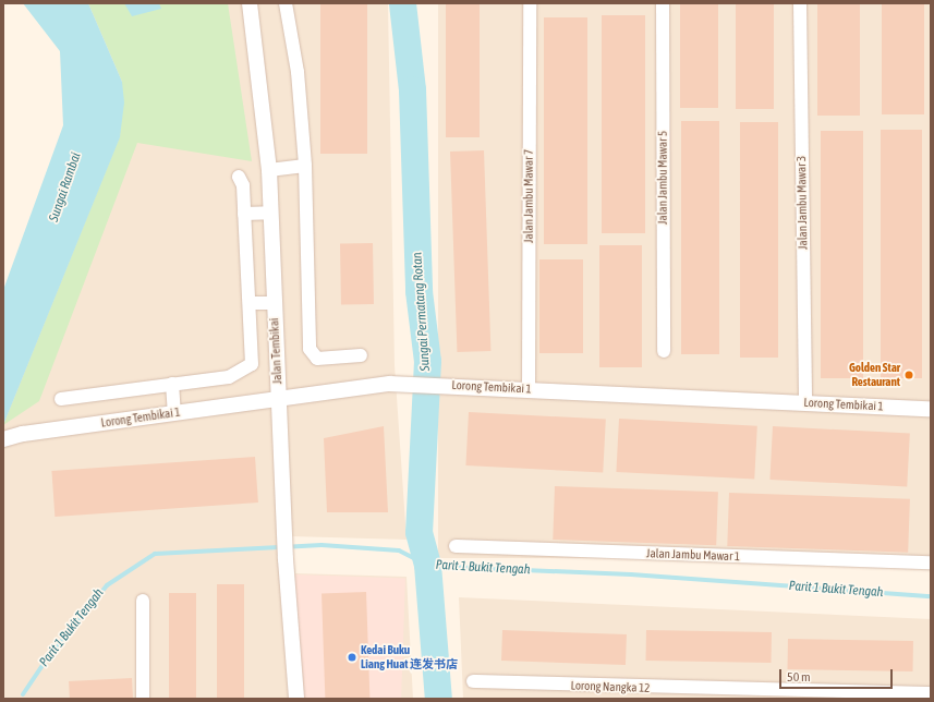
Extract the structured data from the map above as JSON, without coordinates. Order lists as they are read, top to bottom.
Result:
{
  "streets": {
    "street": [
      "Jalan Jambu Mawar 5",
      "Jalan Jambu Mawar 7",
      "Jalan Jambu Mawar 3",
      "Jalan Tembikai",
      "Lorong Tembikai 1",
      "Jalan Jambu Mawar 1",
      "Lorong Nangka 12"
    ]
  },
  "crossings": [
    ["Jalan Jambu Mawar 7", "Lorong Tembikai 1"],
    ["Jalan Jambu Mawar 3", "Lorong Tembikai 1"],
    ["Jalan Tembikai", "Lorong Tembikai 1"]
  ],
  "water": ["Sungai Rambai", "Sungai Permatang Rotan", "Parit 1 Bukit Tengah"],
  "places": ["Golden Star Restaurant", "Kedai Buku Liang Huat 连发书店"],
  "scale_bar": "50 m"
}
